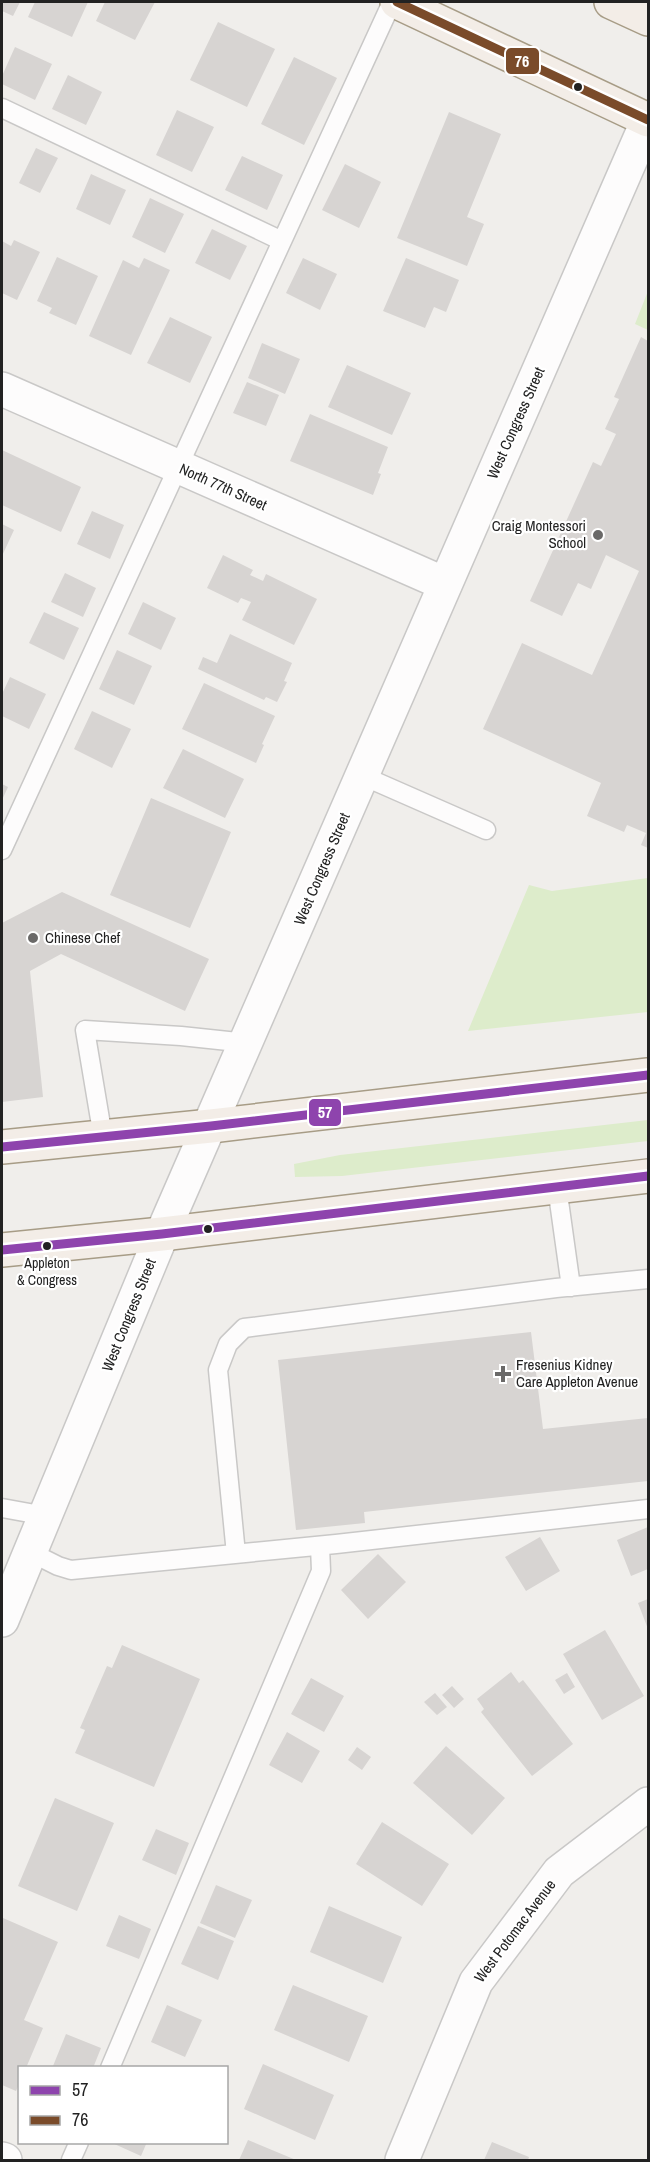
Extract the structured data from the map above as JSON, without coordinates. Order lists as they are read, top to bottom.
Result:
{
  "streets": {
    "street": ["West Congress Street", "North 77th Street", "West Potomac Avenue"]
  },
  "crossings": [
    ["West Congress Street", "North 77th Street"]
  ],
  "places": {
    "other": ["Craig Montessori School", "Chinese Chef", "Appleton & Congress"],
    "health": ["Fresenius Kidney Care Appleton Avenue"]
  },
  "lines": ["transit line 76", "transit line 57"],
  "legend": ["57", "76"]
}
